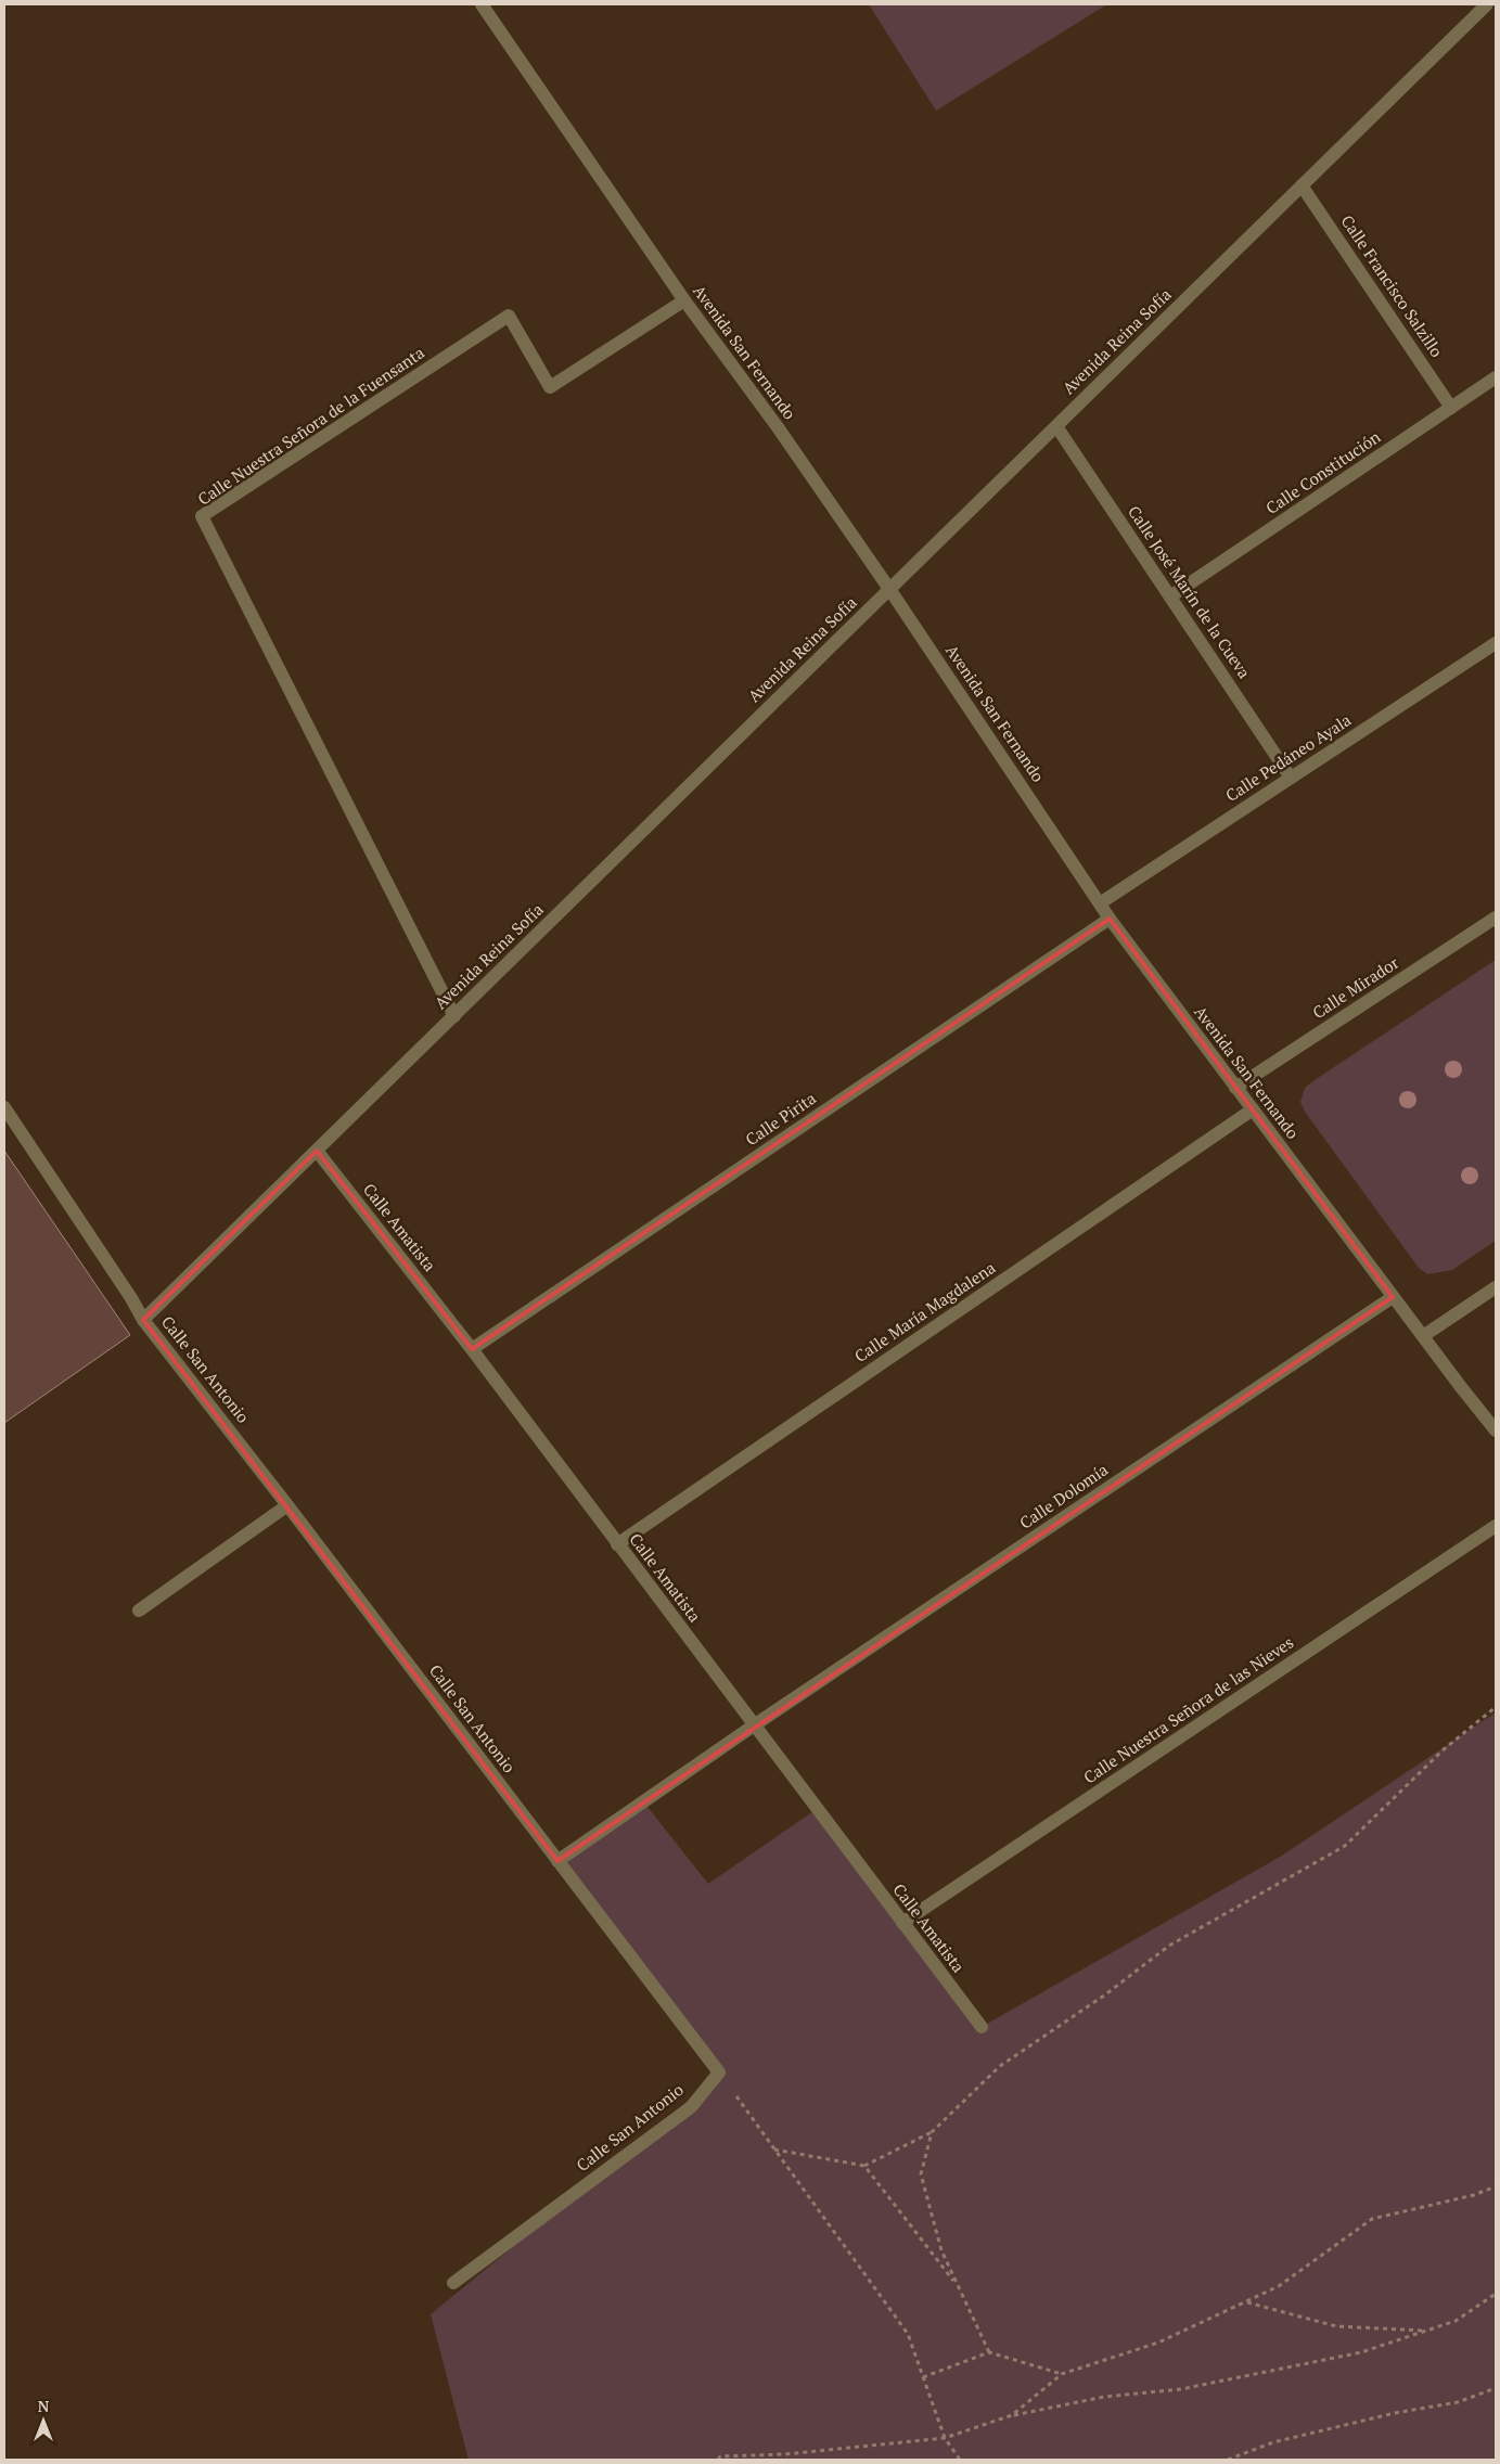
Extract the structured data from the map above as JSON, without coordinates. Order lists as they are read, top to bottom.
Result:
{
  "streets": {
    "street": [
      "Calle Francisco Salzillo",
      "Avenida Reina Sofía",
      "Avenida San Fernando",
      "Calle Nuestra Señora de la Fuensanta",
      "Calle Constitución",
      "Calle José Marín de la Cueva",
      "Calle Pedáneo Ayala",
      "Calle Mirador",
      "Calle Pirita",
      "Calle Amatista",
      "Calle María Magdalena",
      "Calle San Antonio",
      "Calle Dolomía",
      "Calle Nuestra Señora de las Nieves"
    ]
  },
  "crossings": [
    ["Calle Francisco Salzillo", "Avenida Reina Sofía"],
    ["Calle Francisco Salzillo", "Calle Constitución"],
    ["Avenida Reina Sofía", "Avenida San Fernando"],
    ["Avenida Reina Sofía", "Calle Nuestra Señora de la Fuensanta"],
    ["Avenida Reina Sofía", "Calle José Marín de la Cueva"],
    ["Avenida Reina Sofía", "Calle Amatista"],
    ["Avenida Reina Sofía", "Calle San Antonio"],
    ["Avenida San Fernando", "Calle Nuestra Señora de la Fuensanta"],
    ["Avenida San Fernando", "Calle Pedáneo Ayala"],
    ["Avenida San Fernando", "Calle Mirador"],
    ["Avenida San Fernando", "Calle Pirita"],
    ["Avenida San Fernando", "Calle María Magdalena"],
    ["Avenida San Fernando", "Calle Dolomía"],
    ["Calle Constitución", "Calle José Marín de la Cueva"],
    ["Calle José Marín de la Cueva", "Calle Pedáneo Ayala"],
    ["Calle Pirita", "Calle Amatista"],
    ["Calle Amatista", "Calle María Magdalena"],
    ["Calle Amatista", "Calle Dolomía"],
    ["Calle Amatista", "Calle Nuestra Señora de las Nieves"],
    ["Calle San Antonio", "Calle Dolomía"]
  ],
  "north": "top"
}
